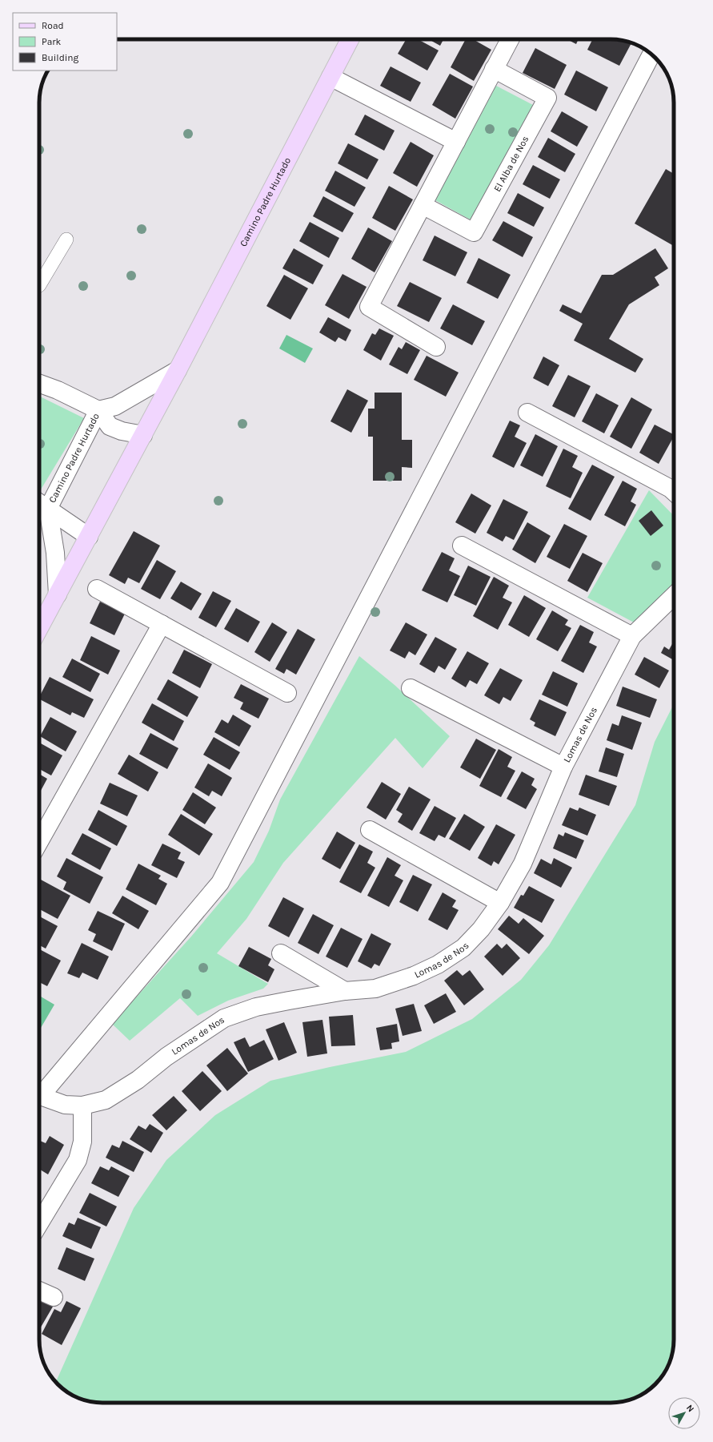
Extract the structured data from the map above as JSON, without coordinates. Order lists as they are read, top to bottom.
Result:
{
  "streets": {
    "main road": ["Camino Padre Hurtado"],
    "street": ["El Alba de Nos", "Lomas de Nos"]
  },
  "legend": ["Road", "Park", "Building"],
  "north": "top right"
}
